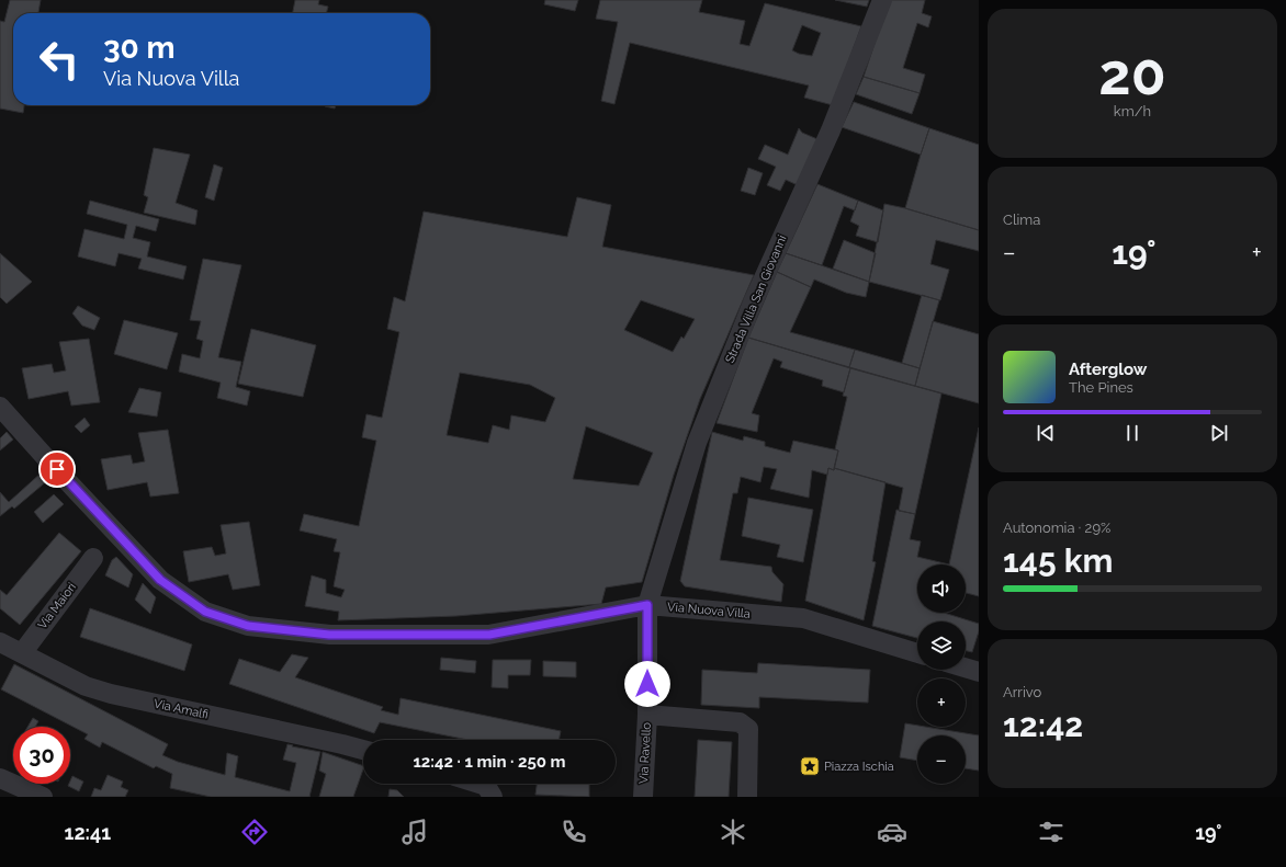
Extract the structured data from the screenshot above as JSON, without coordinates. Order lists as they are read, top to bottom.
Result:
{
  "streets": {
    "street": [
      "Strada Villa San Giovanni",
      "Via Maiori",
      "Via Nuova Villa",
      "Via Amalfi",
      "Via Ravello"
    ]
  },
  "crossings": [
    ["Strada Villa San Giovanni", "Via Nuova Villa"],
    ["Strada Villa San Giovanni", "Via Ravello"],
    ["Via Maiori", "Via Amalfi"],
    ["Via Nuova Villa", "Via Ravello"]
  ],
  "places": {
    "place": ["Piazza Ischia"]
  },
  "page": {
    "tile": [
      ["20", "km/h"],
      "Clima",
      ["Autonomia · 29%", "145 km"],
      ["Arrivo", "12:42"]
    ],
    "turn": ["30 m", "Via Nuova Villa"],
    "heat": ["−", "19°", "+"],
    "song": ["Afterglow", "The Pines"],
    "map_buttons": ["+", "−"],
    "limit": "30",
    "trip": "12:42 · 1 min · 250 m",
    "tabs": ["12:41", "19°"]
  }
}
